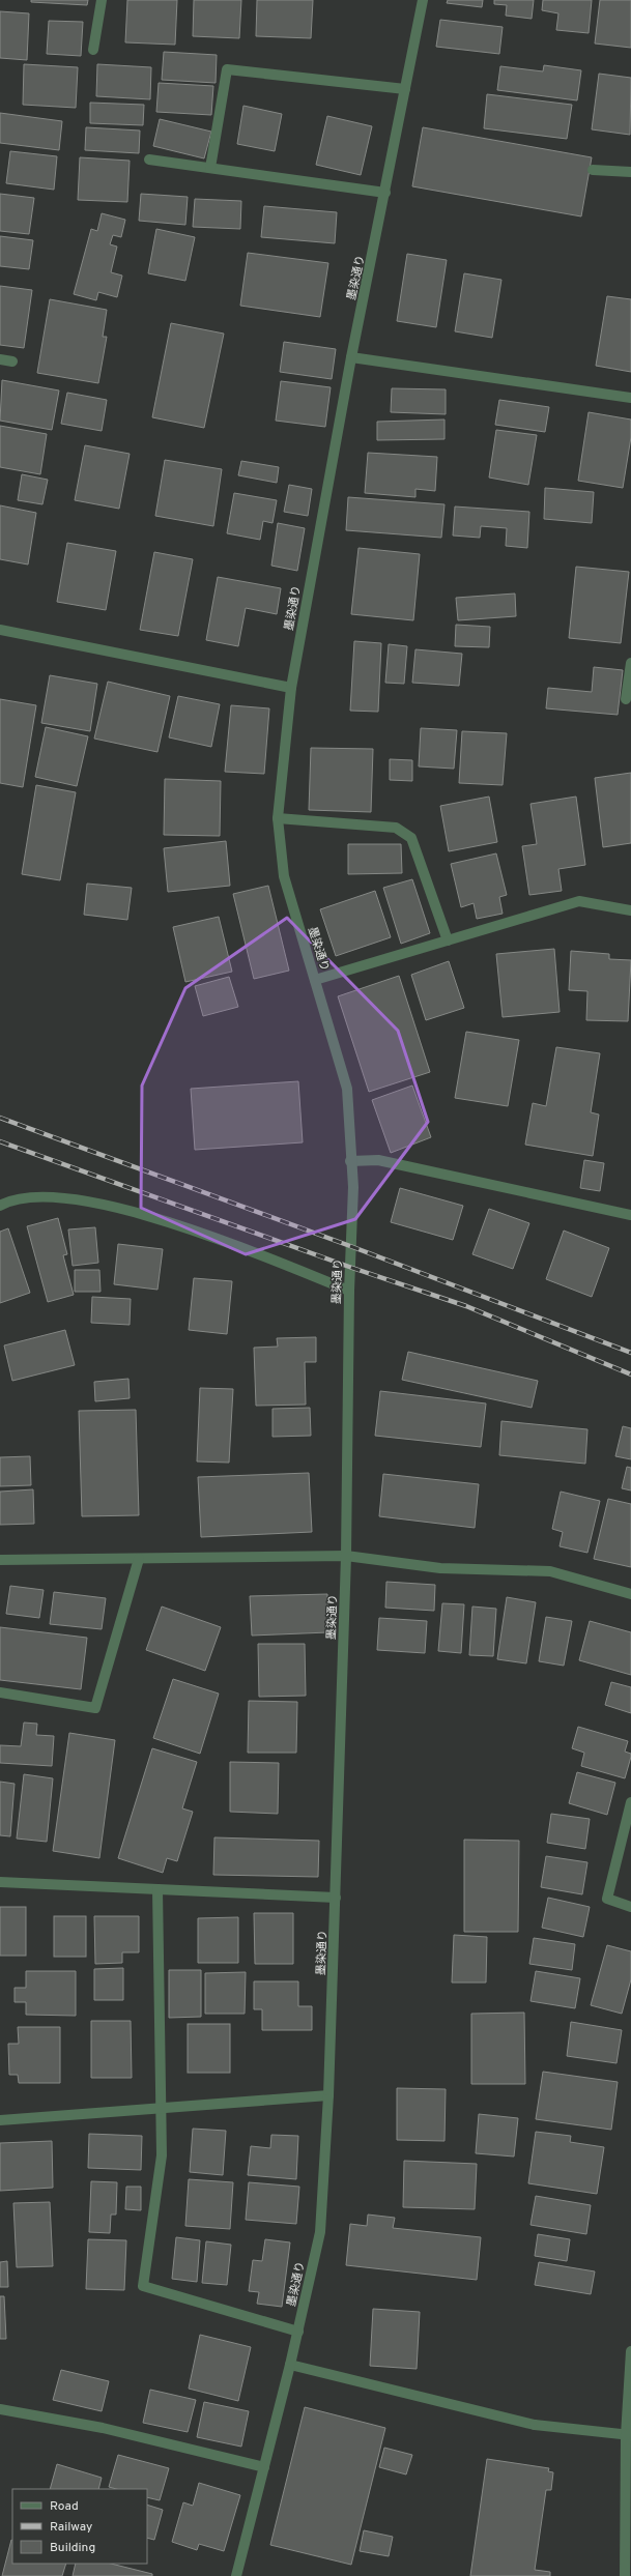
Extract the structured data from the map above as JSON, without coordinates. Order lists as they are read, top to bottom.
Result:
{
  "streets": {
    "street": ["墨染通り"]
  },
  "legend": ["Road", "Railway", "Building"]
}
